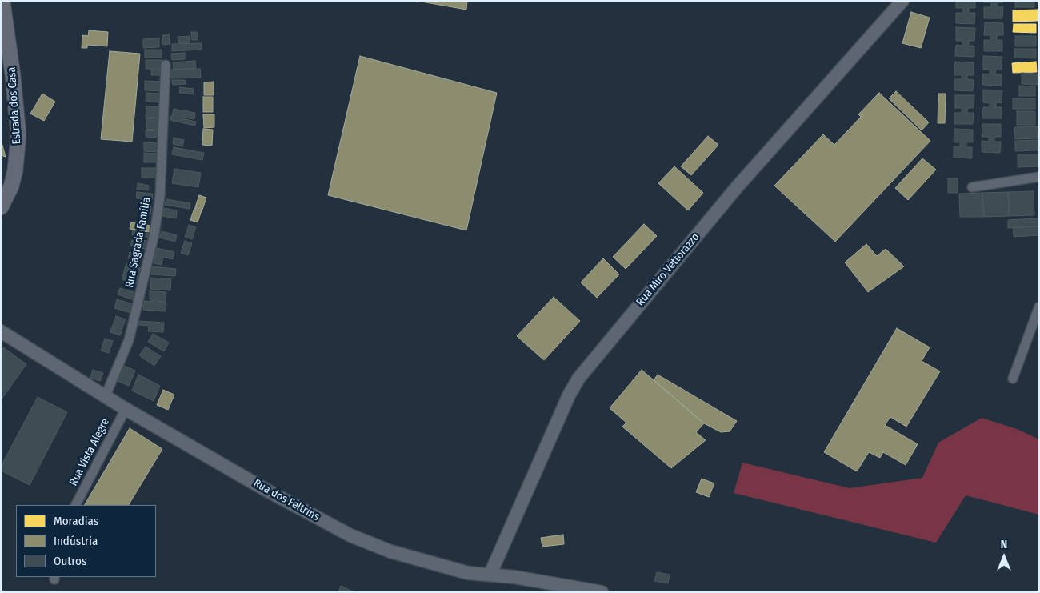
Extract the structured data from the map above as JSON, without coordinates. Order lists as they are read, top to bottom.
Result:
{
  "streets": {
    "main road": ["Estrada dos Casa"],
    "street": [
      "Rua Sagrada Família",
      "Rua Miro Vettorazzo",
      "Rua Vista Alegre",
      "Rua dos Feltrins"
    ]
  },
  "crossings": [
    ["Rua Sagrada Família", "Rua dos Feltrins"],
    ["Rua Miro Vettorazzo", "Rua dos Feltrins"],
    ["Rua Vista Alegre", "Rua dos Feltrins"]
  ],
  "legend": ["Moradias", "Indústria", "Outros"],
  "north": "top"
}
